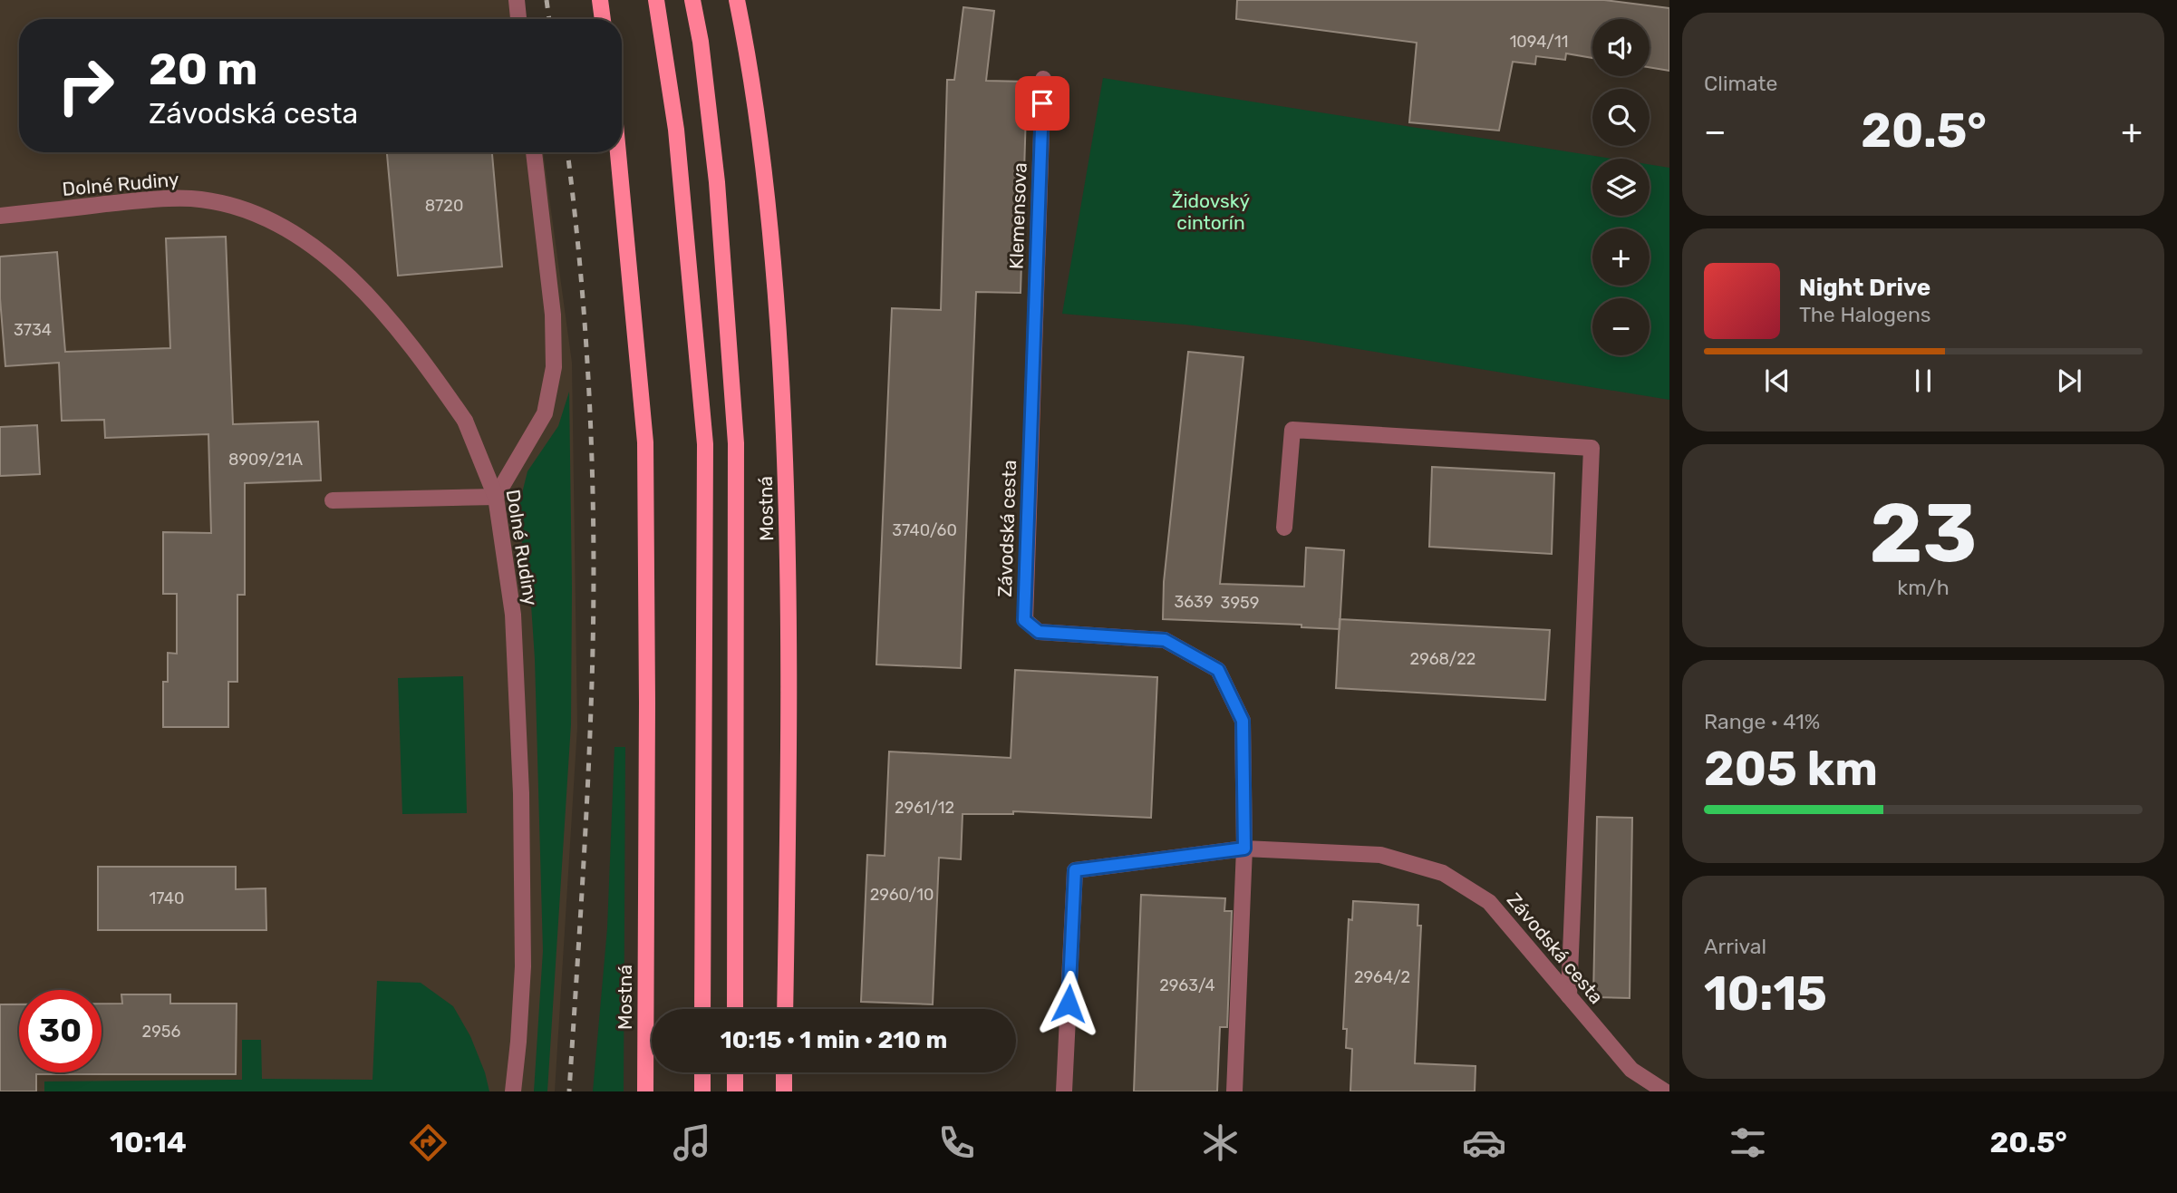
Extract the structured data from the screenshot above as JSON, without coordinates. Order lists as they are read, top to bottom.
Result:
{
  "streets": {
    "main road": ["Mostná"],
    "street": ["Dolné Rudiny", "Klemensova", "Závodská cesta"]
  },
  "crossings": [
    ["Klemensova", "Závodská cesta"]
  ],
  "parks": ["Židovský cintorín"],
  "house_numbers": [
    "1094/11",
    "8720",
    "3734",
    "8909/21A",
    "3740/60",
    "3639",
    "3959",
    "2968/22",
    "2961/12",
    "2960/10",
    "1740",
    "2964/2",
    "2963/4",
    "2956"
  ],
  "page": {
    "tile": [
      "Climate",
      ["23", "km/h"],
      ["Range · 41%", "205 km"],
      ["Arrival", "10:15"]
    ],
    "map_buttons": ["+", "−"],
    "turn": ["20 m", "Závodská cesta"],
    "heat": ["−", "20.5°", "+"],
    "song": ["Night Drive", "The Halogens"],
    "limit": "30",
    "trip": "10:15 · 1 min · 210 m",
    "tabs": ["10:14", "20.5°"]
  }
}
